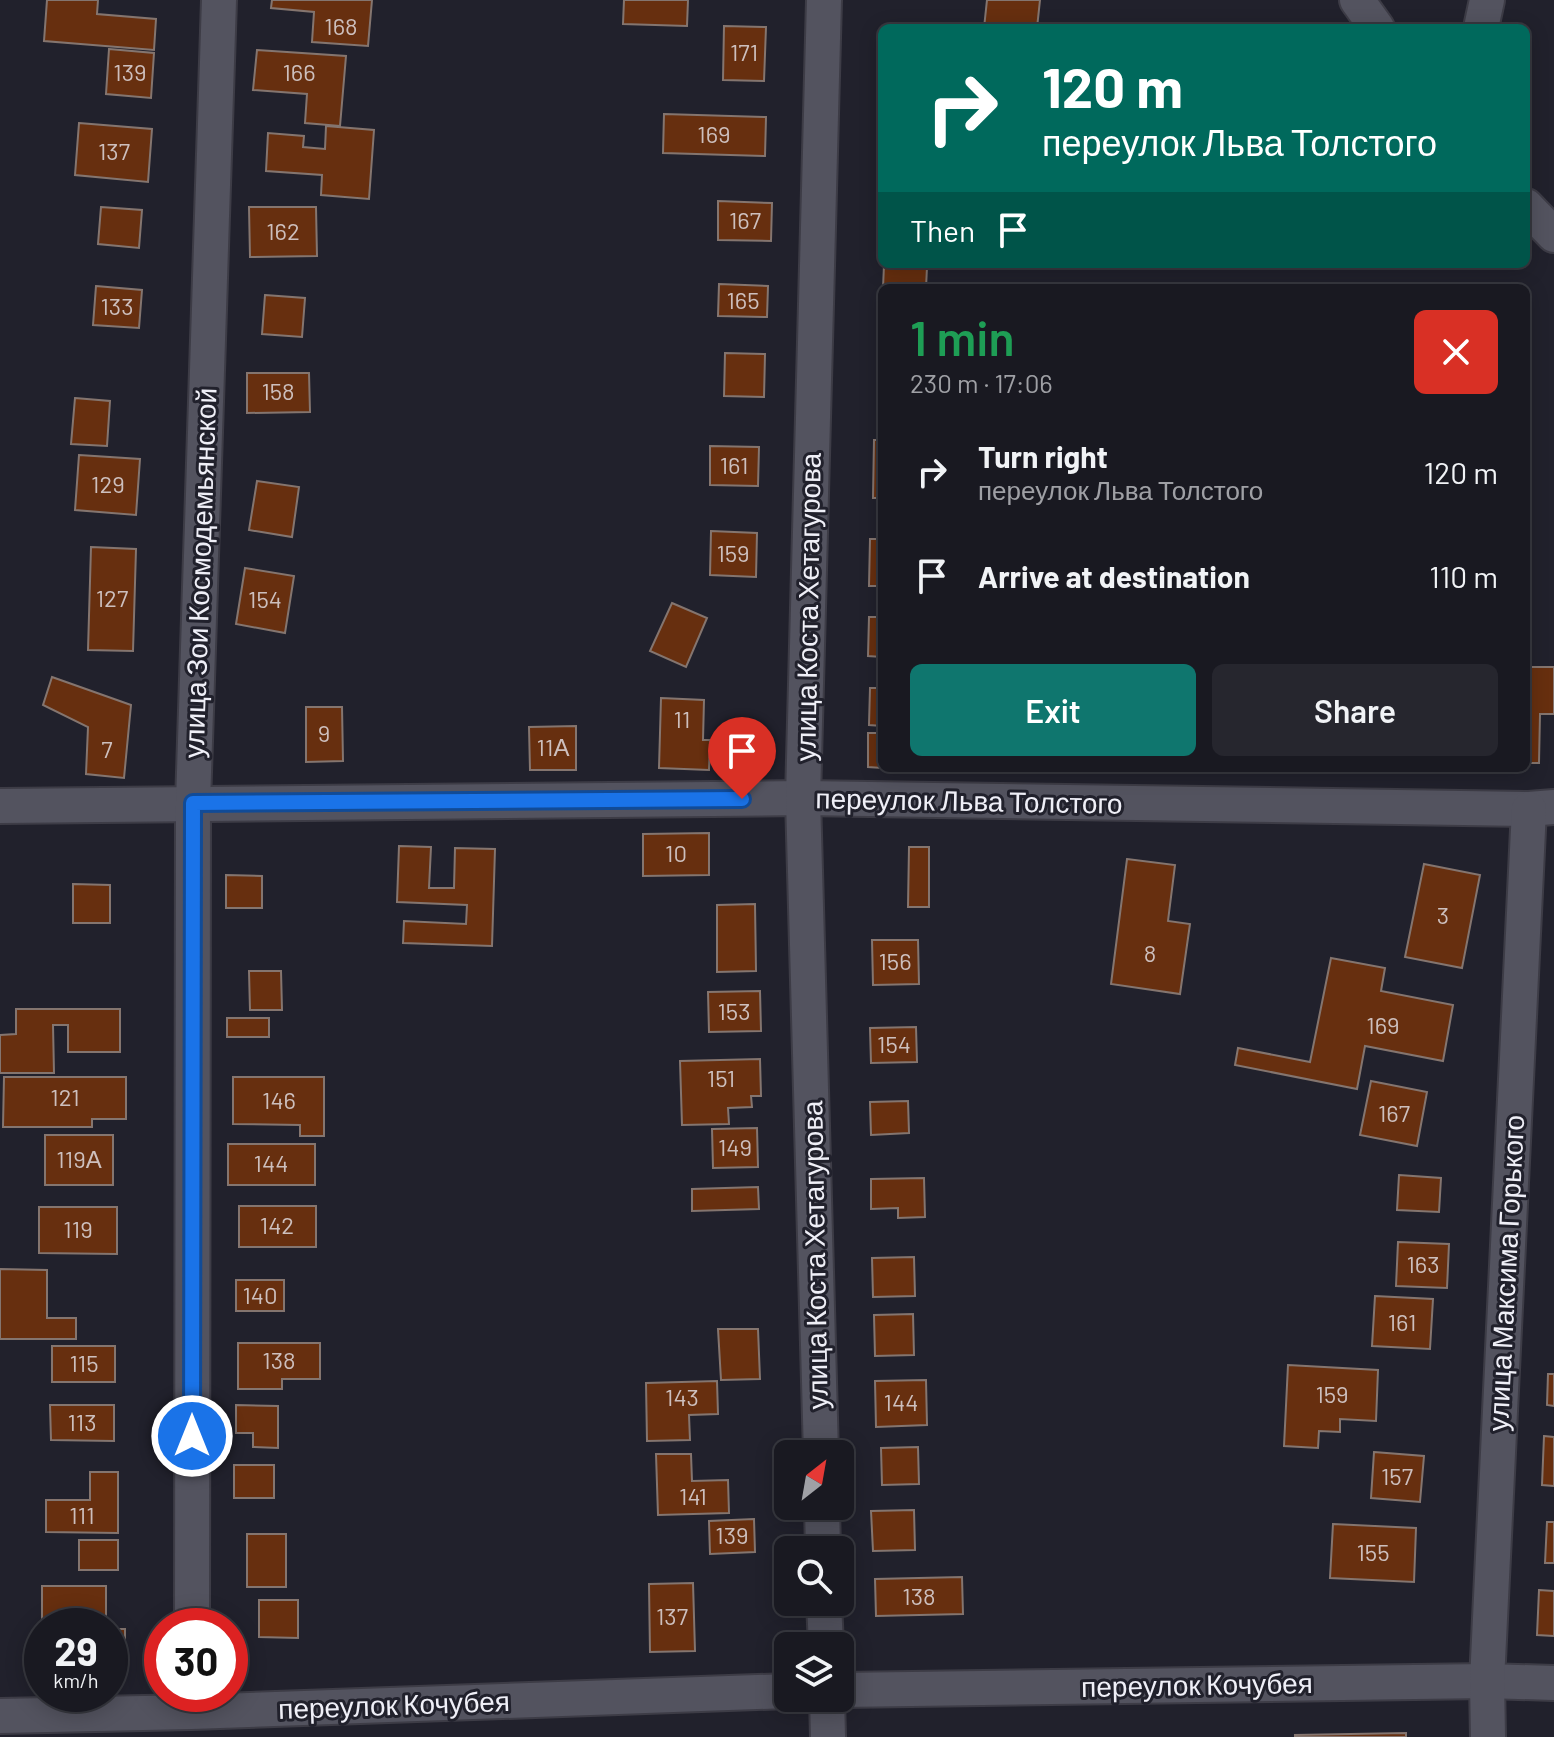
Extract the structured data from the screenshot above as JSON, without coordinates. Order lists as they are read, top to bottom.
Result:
{
  "streets": {
    "street": [
      "улица Зои Космодемьянской",
      "улица Коста Хетагурова",
      "переулок Льва Толстого",
      "улица Максима Горького",
      "переулок Кочубея"
    ]
  },
  "crossings": [
    ["улица Зои Космодемьянской", "переулок Льва Толстого"],
    ["улица Коста Хетагурова", "переулок Льва Толстого"],
    ["переулок Льва Толстого", "улица Максима Горького"],
    ["улица Максима Горького", "переулок Кочубея"]
  ],
  "house_numbers": [
    "168",
    "171",
    "139",
    "166",
    "169",
    "137",
    "167",
    "162",
    "165",
    "133",
    "158",
    "161",
    "129",
    "159",
    "127",
    "154",
    "11",
    "9",
    "11А",
    "7",
    "10",
    "3",
    "8",
    "156",
    "153",
    "169",
    "154",
    "151",
    "121",
    "146",
    "167",
    "149",
    "119А",
    "144",
    "142",
    "119",
    "163",
    "140",
    "161",
    "138",
    "115",
    "159",
    "143",
    "144",
    "113",
    "157",
    "141",
    "111",
    "139",
    "155",
    "138",
    "137"
  ],
  "north": "top right",
  "page": {
    "turn": ["120 m", "переулок Льва Толстого"],
    "then": "Then",
    "heading": ["1 min", "230 m · 17:06"],
    "list": [
      {
        "name": "Turn right",
        "note": "переулок Льва Толстого",
        "value": "120 m"
      },
      {
        "name": "Arrive at destination",
        "value": "110 m"
      }
    ],
    "buttons": ["Exit", "Share"],
    "speed": "29 km/h",
    "limit": "30"
  }
}
